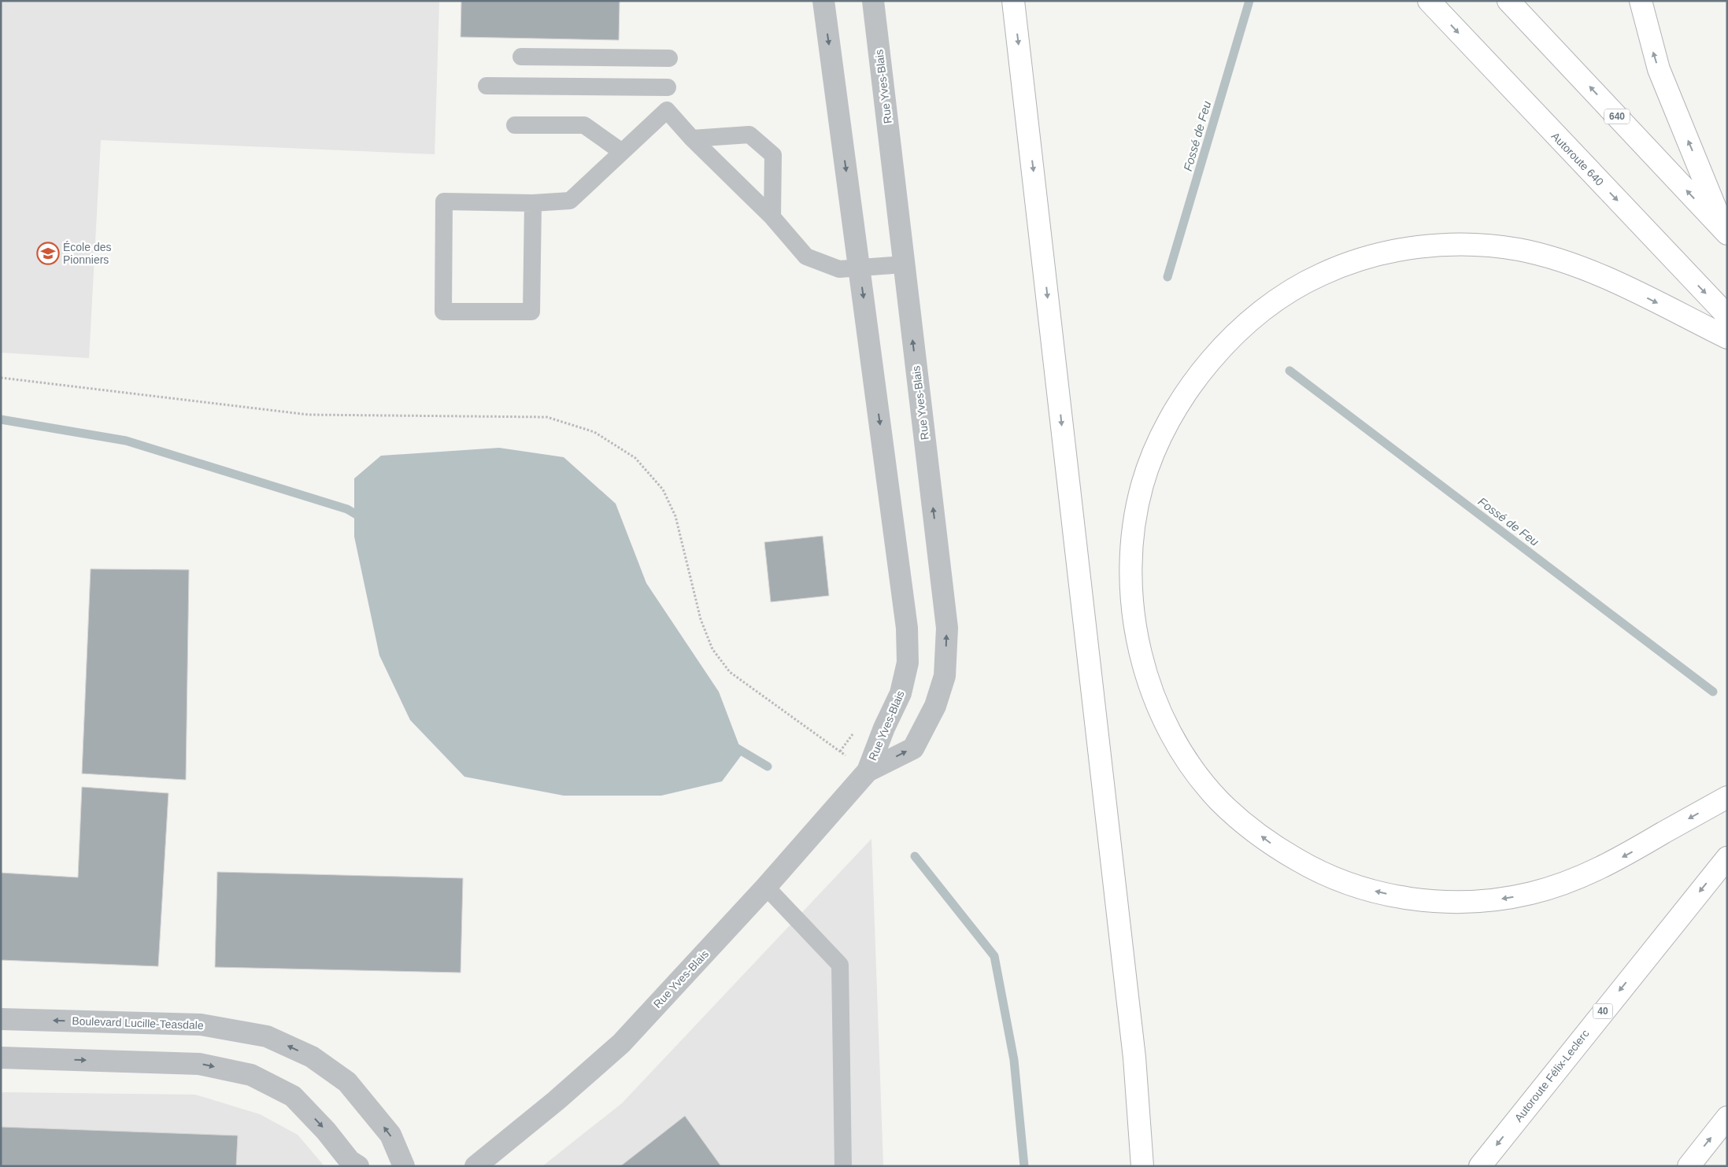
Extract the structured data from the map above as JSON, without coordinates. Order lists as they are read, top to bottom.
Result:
{
  "streets": {
    "highway": [
      "640",
      "Autoroute 640",
      "40",
      "Autoroute Félix-Leclerc"
    ],
    "street": ["Rue Yves-Blais", "Boulevard Lucille-Teasdale"]
  },
  "one_way": ["Autoroute Félix-Leclerc"],
  "water": ["Fossé de Feu"],
  "places": {
    "school or university": ["École des Pionniers"]
  }
}
